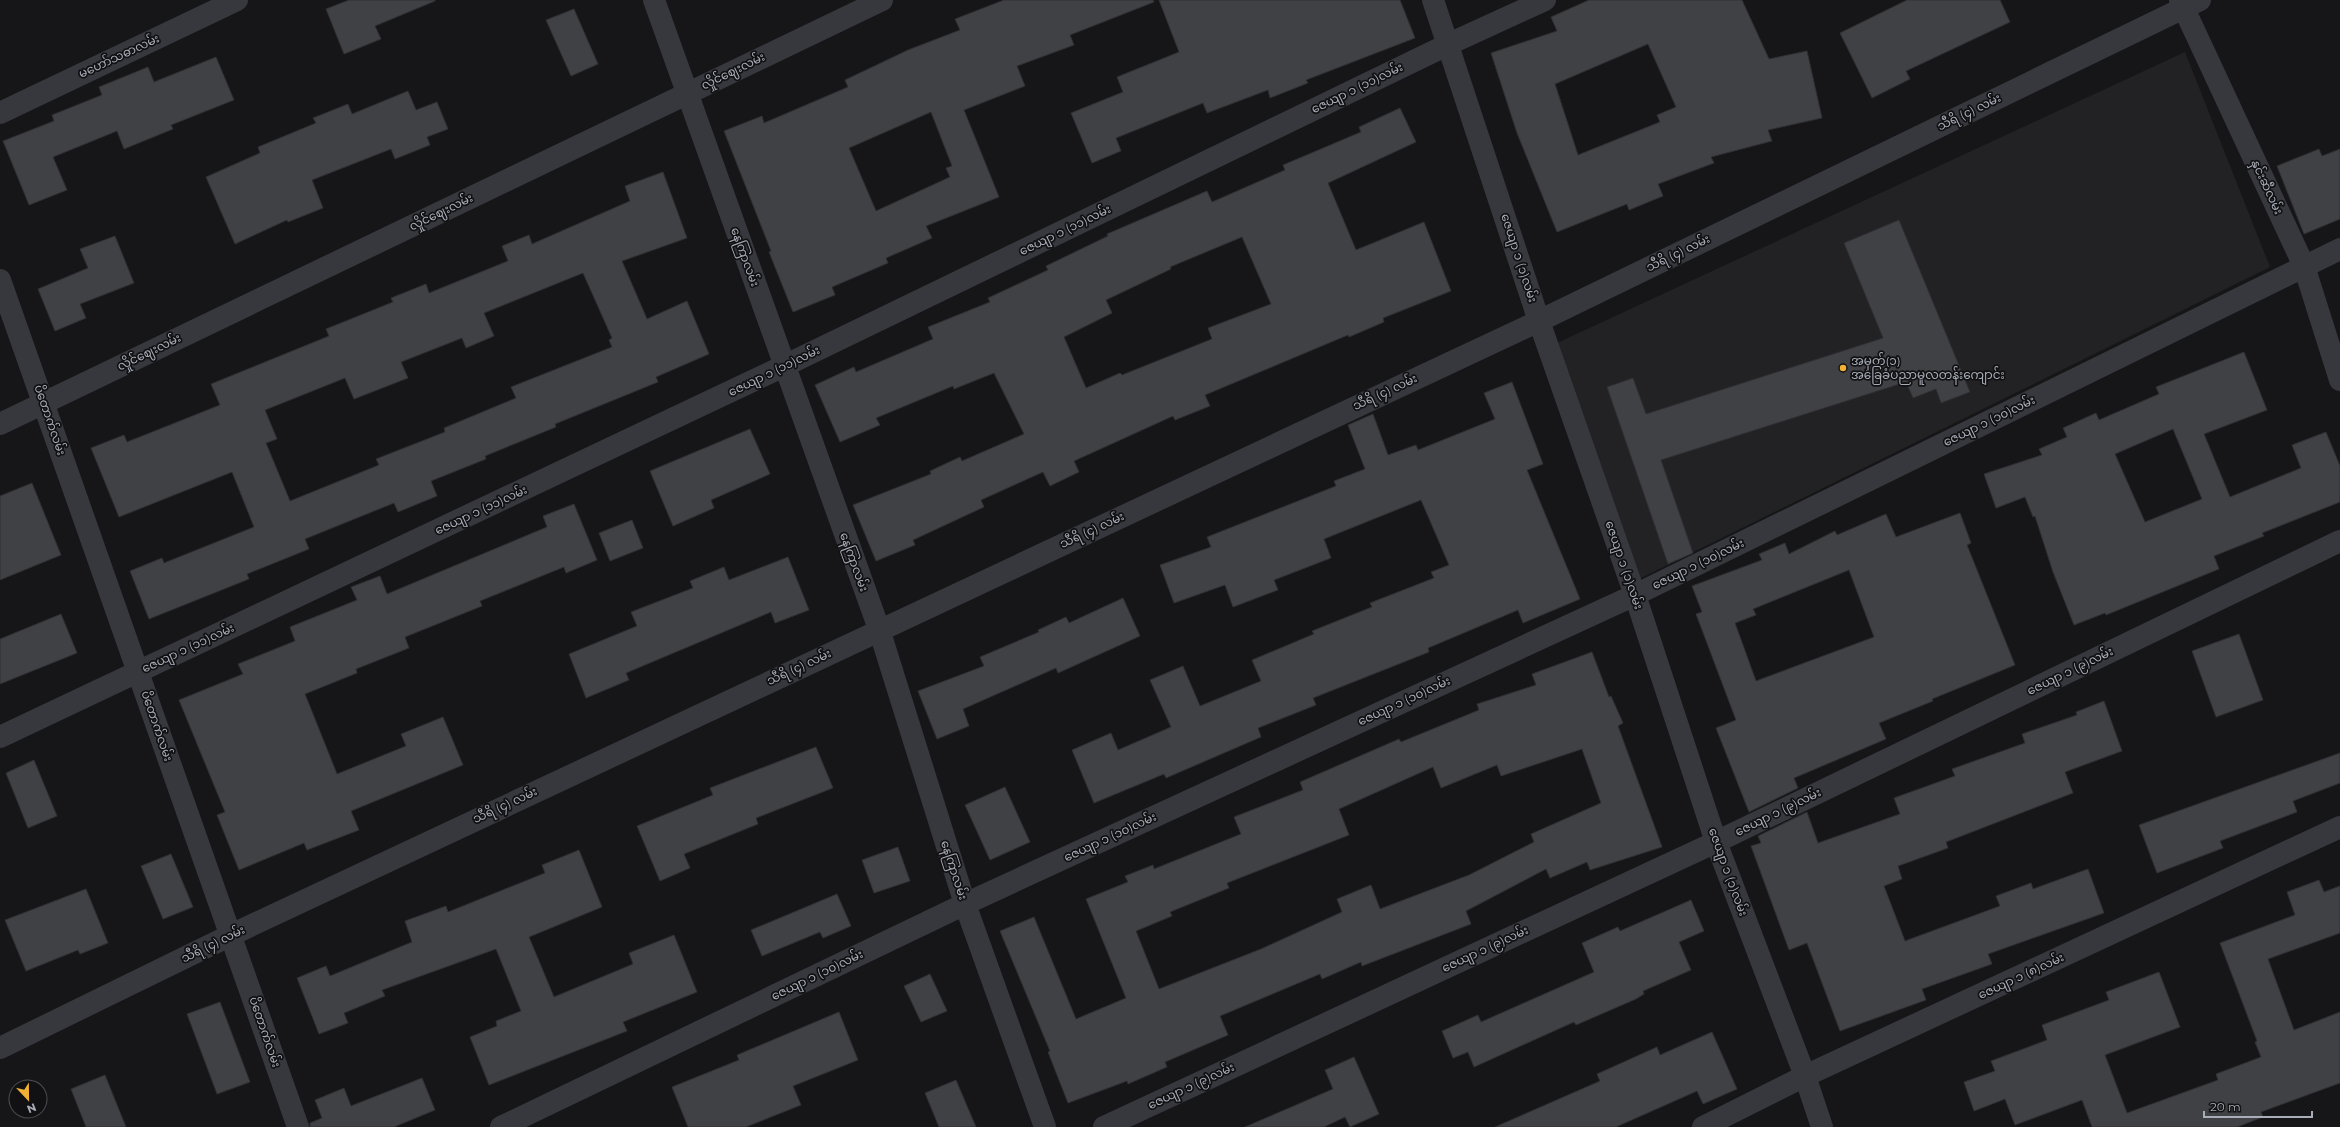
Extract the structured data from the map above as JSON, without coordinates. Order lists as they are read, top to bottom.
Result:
{
  "streets": {
    "street": [
      "မဟော်သဓာလမ်း",
      "လှိုင်ဈေးလမ်း",
      "ဇေယျာ ၁ (၁၁)လမ်း",
      "သီရိ (၄) လမ်း",
      "နှင်းဆီလမ်း",
      "နေကြာလမ်း",
      "ဇေယျာ ၁ (၁)လမ်း",
      "ပိတောက်လမ်း",
      "ဇေယျာ ၁ (၁၀)လမ်း",
      "ဇေယျာ ၁ (၉)လမ်း",
      "ဇေယျာ ၁ (၈)လမ်း"
    ]
  },
  "crossings": [
    ["လှိုင်ဈေးလမ်း", "နေကြာလမ်း"],
    ["လှိုင်ဈေးလမ်း", "ပိတောက်လမ်း"],
    ["ဇေယျာ ၁ (၁၁)လမ်း", "နေကြာလမ်း"],
    ["ဇေယျာ ၁ (၁၁)လမ်း", "ဇေယျာ ၁ (၁)လမ်း"],
    ["ဇေယျာ ၁ (၁၁)လမ်း", "ပိတောက်လမ်း"],
    ["သီရိ (၄) လမ်း", "နှင်းဆီလမ်း"],
    ["သီရိ (၄) လမ်း", "နေကြာလမ်း"],
    ["သီရိ (၄) လမ်း", "ဇေယျာ ၁ (၁)လမ်း"],
    ["သီရိ (၄) လမ်း", "ပိတောက်လမ်း"],
    ["နှင်းဆီလမ်း", "ဇေယျာ ၁ (၁၀)လမ်း"],
    ["နေကြာလမ်း", "ဇေယျာ ၁ (၁၀)လမ်း"],
    ["ဇေယျာ ၁ (၁)လမ်း", "ဇေယျာ ၁ (၁၀)လမ်း"],
    ["ဇေယျာ ၁ (၁)လမ်း", "ဇေယျာ ၁ (၉)လမ်း"],
    ["ဇေယျာ ၁ (၁)လမ်း", "ဇေယျာ ၁ (၈)လမ်း"]
  ],
  "places": ["အမှတ်(၁) အခြေခံပညာမူလတန်းကျောင်း"],
  "scale_bar": "20 m",
  "north": "bottom"
}
